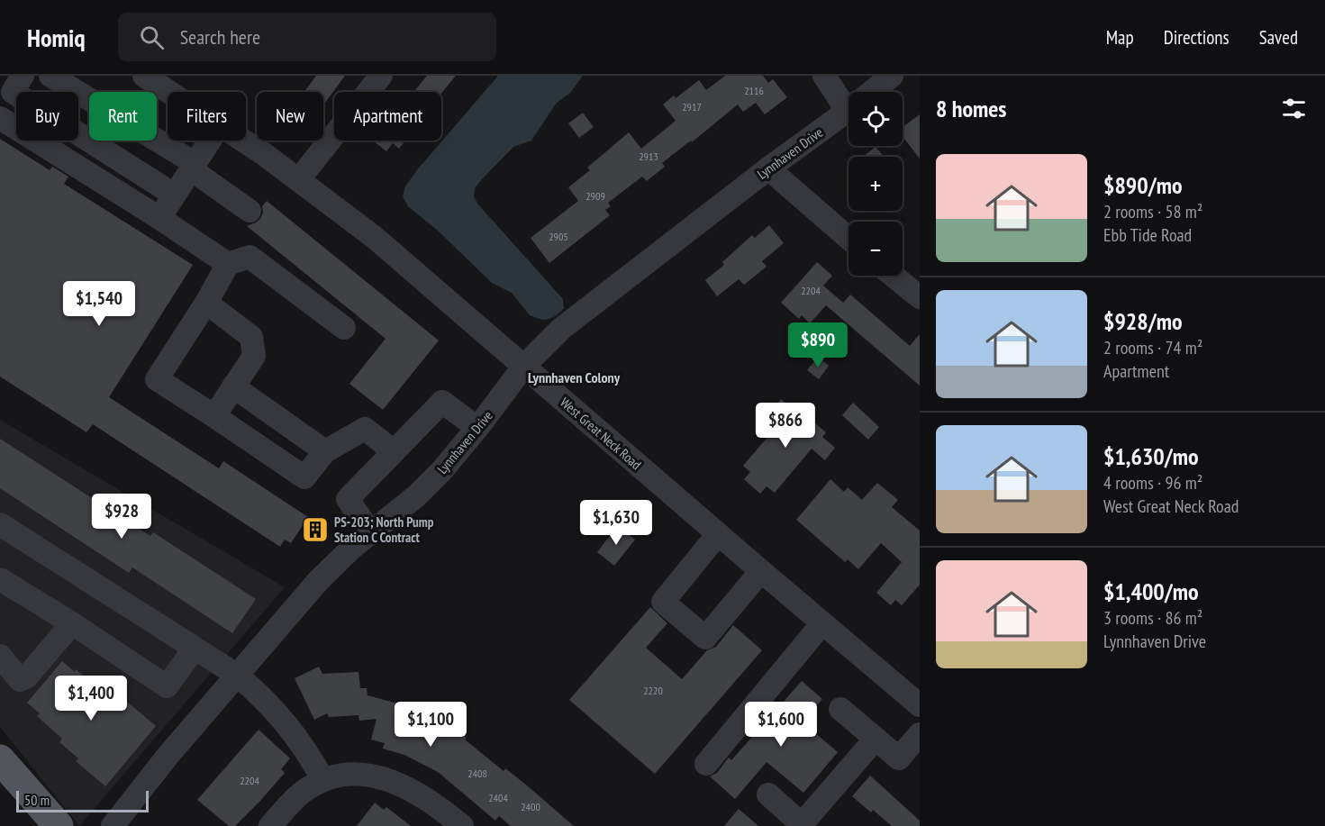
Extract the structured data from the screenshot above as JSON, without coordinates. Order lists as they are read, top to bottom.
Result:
{
  "streets": {
    "street": ["Lynnhaven Drive", "West Great Neck Road"]
  },
  "crossings": [
    ["Lynnhaven Drive", "West Great Neck Road"]
  ],
  "districts": ["Lynnhaven Colony"],
  "places": {
    "building": ["PS-203; North Pump Station C Contract"]
  },
  "house_numbers": [
    "2116",
    "2917",
    "2913",
    "2909",
    "2905",
    "2204",
    "2220",
    "2408",
    "2204",
    "2404",
    "2400"
  ],
  "scale_bar": "50 m",
  "page": {
    "header": "Homiq",
    "search": "Search here",
    "nav": ["Map", "Directions", "Saved"],
    "heading": "8 homes",
    "map_buttons": ["+", "−"],
    "chip": [
      "Buy",
      "Rent",
      "Filters",
      "New",
      "Apartment"
    ],
    "list": [
      {
        "name": "$890/mo",
        "note": "2 rooms · 58 m² · Ebb Tide Road"
      },
      {
        "name": "$928/mo",
        "note": "2 rooms · 74 m² · Apartment"
      },
      {
        "name": "$1,630/mo",
        "note": "4 rooms · 96 m² · West Great Neck Road"
      },
      {
        "name": "$1,400/mo",
        "note": "3 rooms · 86 m² · Lynnhaven Drive"
      }
    ],
    "price": [
      "$1,540",
      "$890",
      "$866",
      "$928",
      "$1,630",
      "$1,400",
      "$1,100",
      "$1,600"
    ],
    "scale": "50 m"
  }
}
